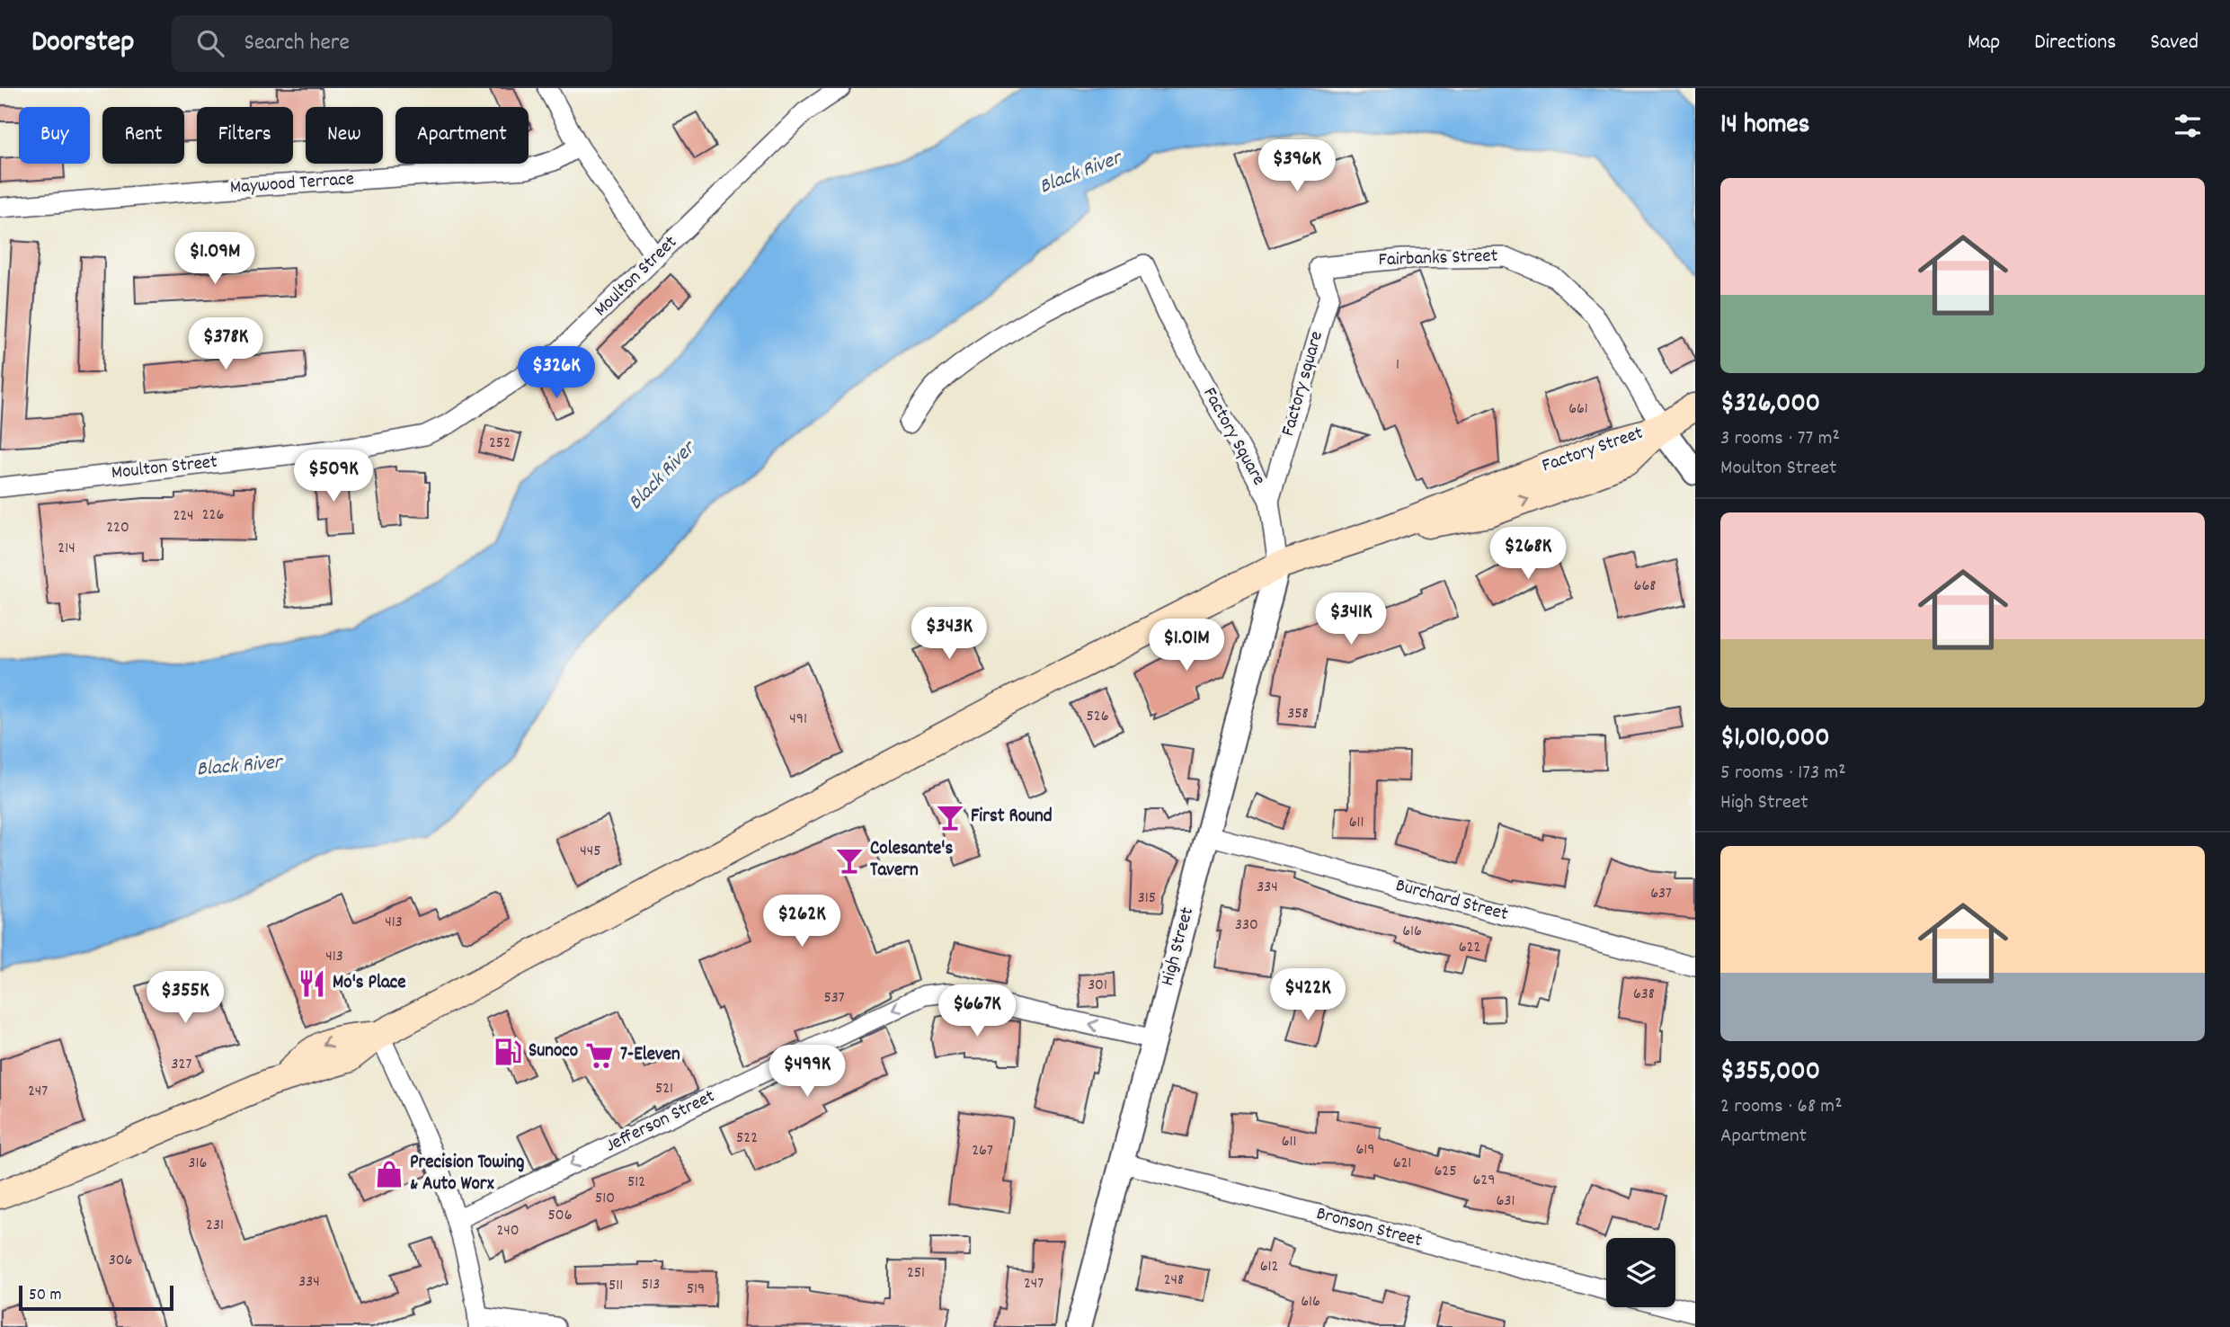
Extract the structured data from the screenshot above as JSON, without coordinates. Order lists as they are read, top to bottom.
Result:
{
  "streets": {
    "main road": ["Factory Street"],
    "street": [
      "Maywood Terrace",
      "Fairbanks Street",
      "Moulton Street",
      "Factory square",
      "Factory Square",
      "Burchard Street",
      "High Street",
      "Jefferson Street",
      "Bronson Street"
    ]
  },
  "crossings": [
    ["Fairbanks Street", "Factory square"],
    ["Fairbanks Street", "Factory Street"],
    ["Factory square", "Factory Square"],
    ["Factory Square", "Factory Street"],
    ["Factory Square", "High Street"],
    ["Factory Street", "High Street"],
    ["Burchard Street", "High Street"],
    ["High Street", "Jefferson Street"],
    ["High Street", "Bronson Street"]
  ],
  "one_way": ["Jefferson Street"],
  "water": ["Black River"],
  "places": {
    "bar": ["First Round", "Colesante's Tavern"],
    "restaurant": ["Mo's Place"],
    "fuel station": ["Sunoco"],
    "supermarket": ["7-Eleven"],
    "shop": ["Precision Towing & Auto Worx"]
  },
  "house_numbers": [
    "1",
    "661",
    "252",
    "226",
    "224",
    "220",
    "214",
    "668",
    "358",
    "526",
    "491",
    "611",
    "445",
    "334",
    "637",
    "315",
    "413",
    "330",
    "616",
    "622",
    "413",
    "301",
    "638",
    "537",
    "327",
    "521",
    "247",
    "522",
    "611",
    "619",
    "267",
    "316",
    "621",
    "625",
    "629",
    "512",
    "510",
    "631",
    "506",
    "231",
    "240",
    "306",
    "612",
    "251",
    "248",
    "334",
    "247",
    "513",
    "511",
    "519",
    "616"
  ],
  "scale_bar": "50 m",
  "page": {
    "header": "Doorstep",
    "search": "Search here",
    "nav": ["Map", "Directions", "Saved"],
    "heading": "14 homes",
    "chip": [
      "Buy",
      "Rent",
      "Filters",
      "New",
      "Apartment"
    ],
    "price": [
      "$396K",
      "$1.09M",
      "$378K",
      "$326K",
      "$509K",
      "$268K",
      "$341K",
      "$343K",
      "$1.01M",
      "$262K",
      "$422K",
      "$355K",
      "$667K",
      "$499K"
    ],
    "list": [
      {
        "name": "$326,000",
        "note": "3 rooms · 77 m² · Moulton Street"
      },
      {
        "name": "$1,010,000",
        "note": "5 rooms · 173 m² · High Street"
      },
      {
        "name": "$355,000",
        "note": "2 rooms · 68 m² · Apartment"
      }
    ],
    "scale": "50 m"
  }
}
